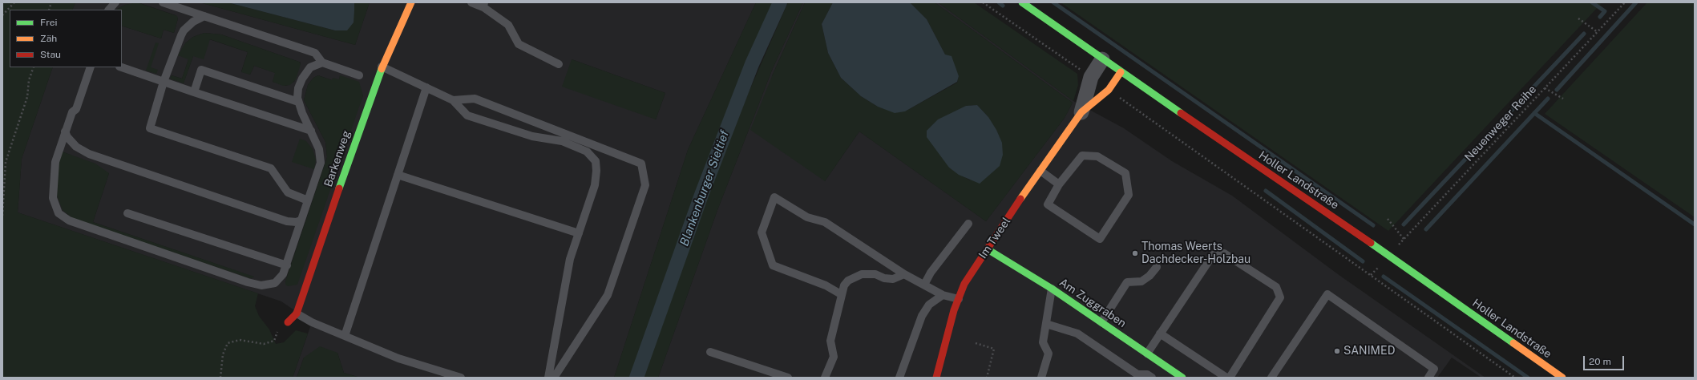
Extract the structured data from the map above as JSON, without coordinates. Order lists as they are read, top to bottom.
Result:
{
  "streets": {
    "street": [
      "Barkenweg",
      "Holler Landstraße",
      "Im Tweel",
      "Am Zuggraben"
    ],
    "path": ["Neuenweger Reihe"]
  },
  "crossings": [
    ["Neuenweger Reihe", "Holler Landstraße"],
    ["Holler Landstraße", "Im Tweel"],
    ["Im Tweel", "Am Zuggraben"]
  ],
  "water": ["Blankenburger Sieltief"],
  "places": ["Thomas Weerts Dachdecker-Holzbau", "SANIMED"],
  "legend": ["Frei", "Zäh", "Stau"],
  "scale_bar": "20 m"
}
